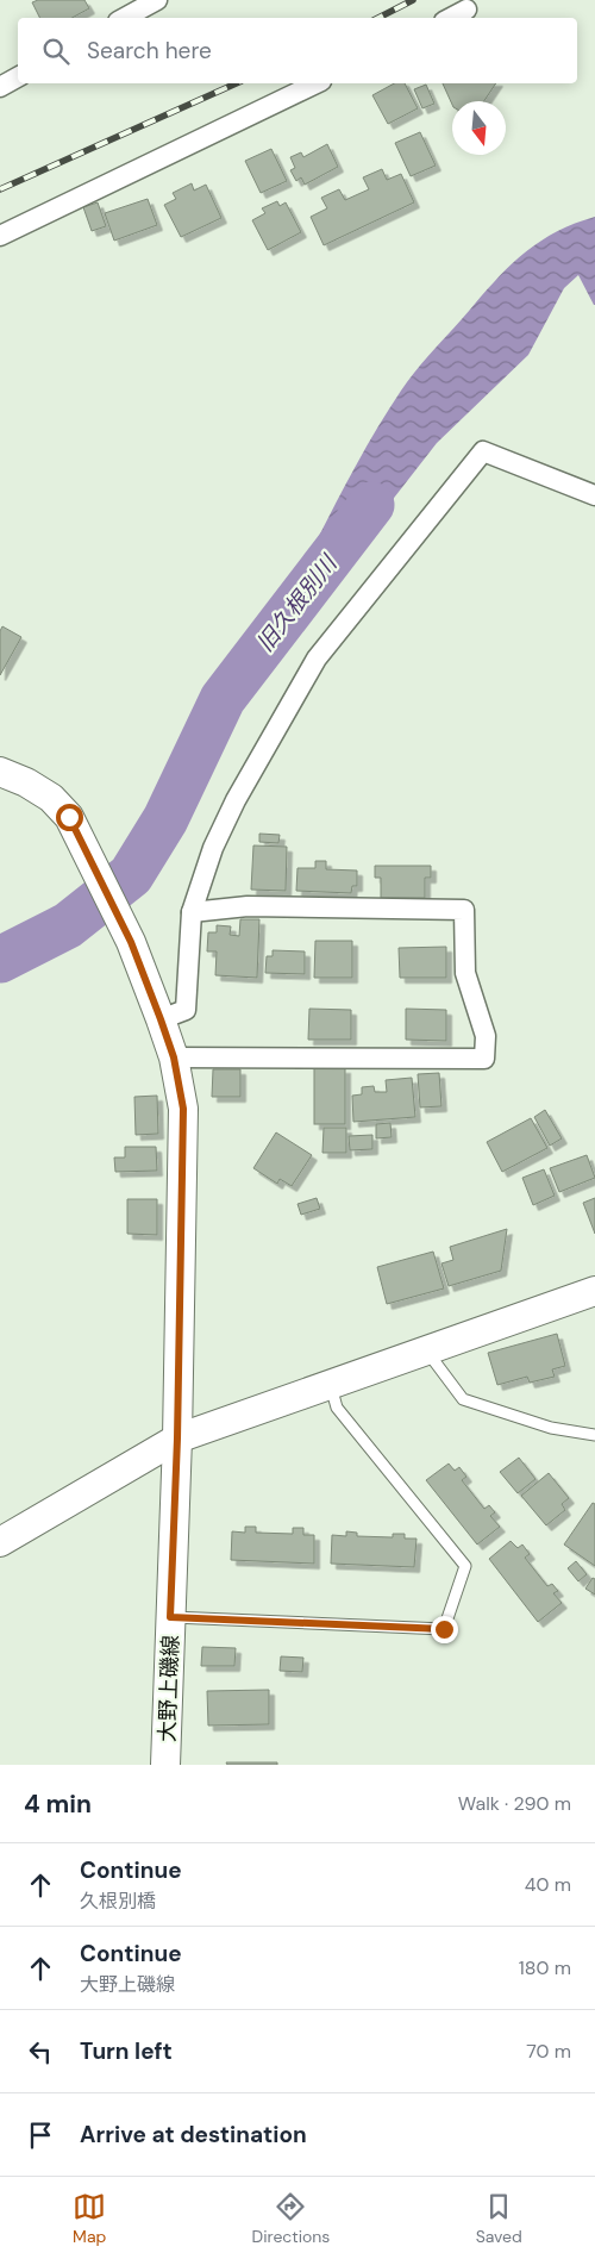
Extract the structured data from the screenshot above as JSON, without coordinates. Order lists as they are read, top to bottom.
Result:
{
  "streets": {
    "main road": ["大野上磯線"]
  },
  "water": ["旧久根別川"],
  "north": "bottom",
  "page": {
    "search": "Search here",
    "heading": ["4 min", "Walk · 290 m"],
    "list": [
      ["Continue", "久根別橋", "40 m"],
      ["Continue", "大野上磯線", "180 m"],
      ["Turn left", "70 m"],
      "Arrive at destination"
    ],
    "nav": ["Map", "Directions", "Saved"]
  }
}
